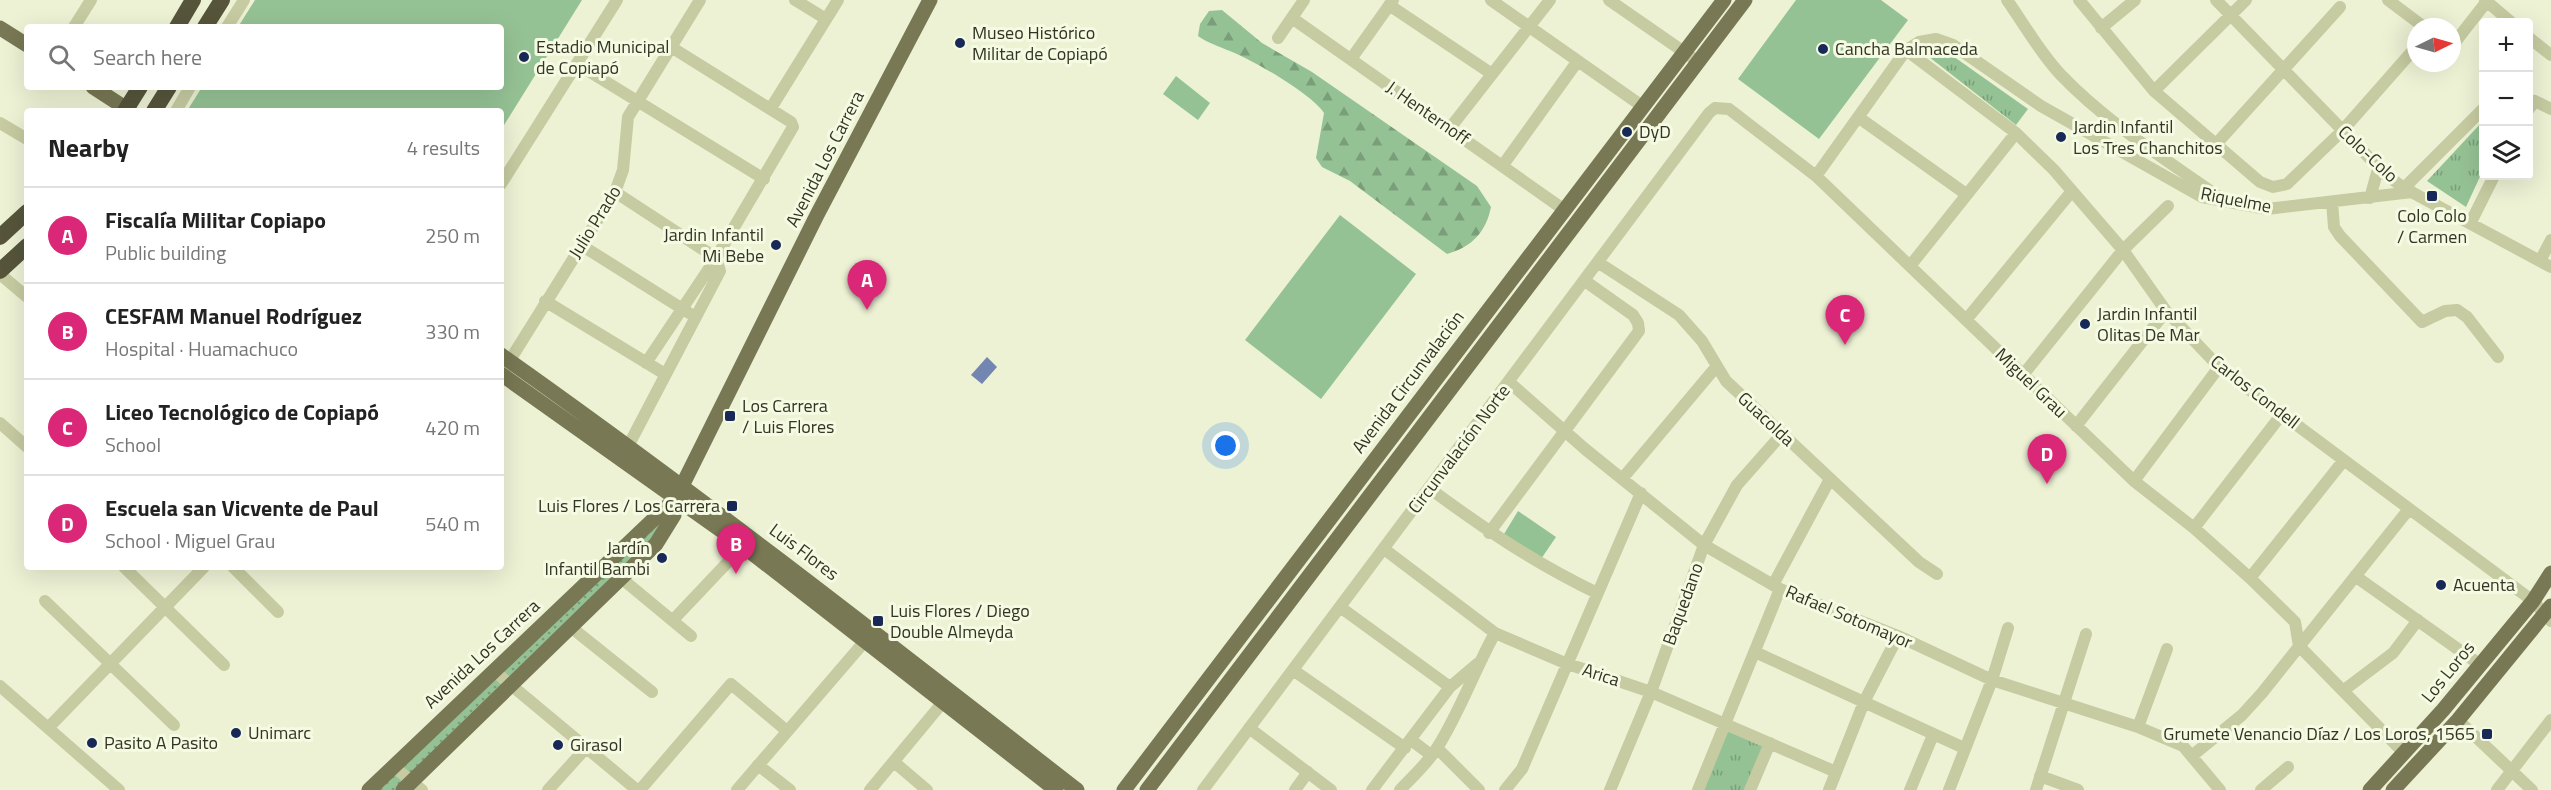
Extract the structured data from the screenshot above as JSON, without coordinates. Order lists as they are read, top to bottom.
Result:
{
  "streets": {
    "main road": [
      "Avenida Los Carrera",
      "Avenida Circunvalación",
      "Luis Flores",
      "Los Loros"
    ],
    "street": [
      "J. Henternoff",
      "Colo-Colo",
      "Riquelme",
      "Julio Prado",
      "Miguel Grau",
      "Carlos Condell",
      "Guacolda",
      "Circunvalación Norte",
      "Baquedano",
      "Rafael Sotomayor",
      "Arica"
    ]
  },
  "crossings": [
    ["J. Henternoff", "Avenida Circunvalación"],
    ["Colo-Colo", "Riquelme"],
    ["Avenida Los Carrera", "Luis Flores"],
    ["Riquelme", "Carlos Condell"],
    ["Miguel Grau", "Circunvalación Norte"],
    ["Miguel Grau", "Los Loros"],
    ["Carlos Condell", "Los Loros"],
    ["Guacolda", "Circunvalación Norte"],
    ["Guacolda", "Baquedano"],
    ["Circunvalación Norte", "Rafael Sotomayor"],
    ["Circunvalación Norte", "Arica"],
    ["Baquedano", "Rafael Sotomayor"],
    ["Baquedano", "Arica"]
  ],
  "places": {
    "other": [
      "Museo Histórico Militar de Copiapó",
      "Cancha Balmaceda",
      "Estadio Municipal de Copiapó",
      "DyD",
      "Jardin Infantil Los Tres Chanchitos",
      "Jardin Infantil Mi Bebe",
      "Jardin Infantil Olitas De Mar",
      "Jardín Infantil Bambi",
      "Acuenta",
      "Unimarc",
      "Pasito A Pasito",
      "Girasol"
    ],
    "transit": [
      "Colo Colo / Carmen",
      "Los Carrera / Luis Flores",
      "Luis Flores / Los Carrera",
      "Luis Flores / Diego Double Almeyda",
      "Grumete Venancio Díaz / Los Loros, 1565"
    ]
  },
  "north": "right",
  "page": {
    "map_buttons": ["+", "−"],
    "search": "Search here",
    "heading": ["Nearby", "4 results"],
    "list": [
      {
        "mark": "A",
        "name": "Fiscalía Militar Copiapo",
        "note": "Public building",
        "value": "250 m"
      },
      {
        "mark": "B",
        "name": "CESFAM Manuel Rodríguez",
        "note": "Hospital · Huamachuco",
        "value": "330 m"
      },
      {
        "mark": "C",
        "name": "Liceo Tecnológico de Copiapó",
        "note": "School",
        "value": "420 m"
      },
      {
        "mark": "D",
        "name": "Escuela san Vicvente de Paul",
        "note": "School · Miguel Grau",
        "value": "540 m"
      }
    ],
    "pins": [
      "A",
      "C",
      "D",
      "B"
    ]
  }
}
